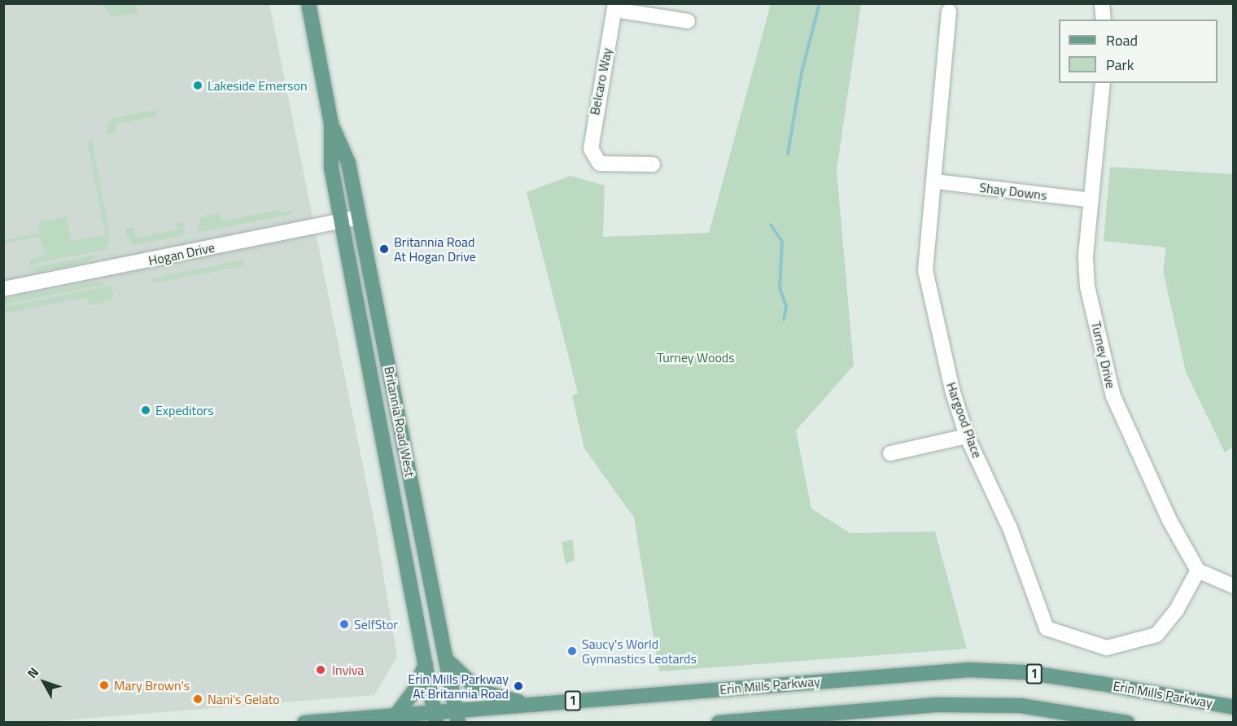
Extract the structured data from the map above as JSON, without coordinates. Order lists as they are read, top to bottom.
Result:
{
  "streets": {
    "main road": ["Britannia Road West", "1", "Erin Mills Parkway"],
    "street": [
      "Belcaro Way",
      "Shay Downs",
      "Hogan Drive",
      "Turney Drive",
      "Hargood Place"
    ]
  },
  "crossings": [
    ["Shay Downs", "Turney Drive"],
    ["Shay Downs", "Hargood Place"],
    ["Hogan Drive", "Britannia Road West"],
    ["Turney Drive", "Hargood Place"],
    ["Britannia Road West", "Erin Mills Parkway"]
  ],
  "parks": ["Turney Woods"],
  "places": [
    "Lakeside Emerson",
    "Britannia Road At Hogan Drive",
    "Expeditors",
    "SelfStor",
    "Saucy's World Gymnastics Leotards",
    "Inviva",
    "Mary Brown's",
    "Erin Mills Parkway At Britannia Road",
    "Nani’s Gelato"
  ],
  "legend": ["Road", "Park"],
  "north": "top left"
}
